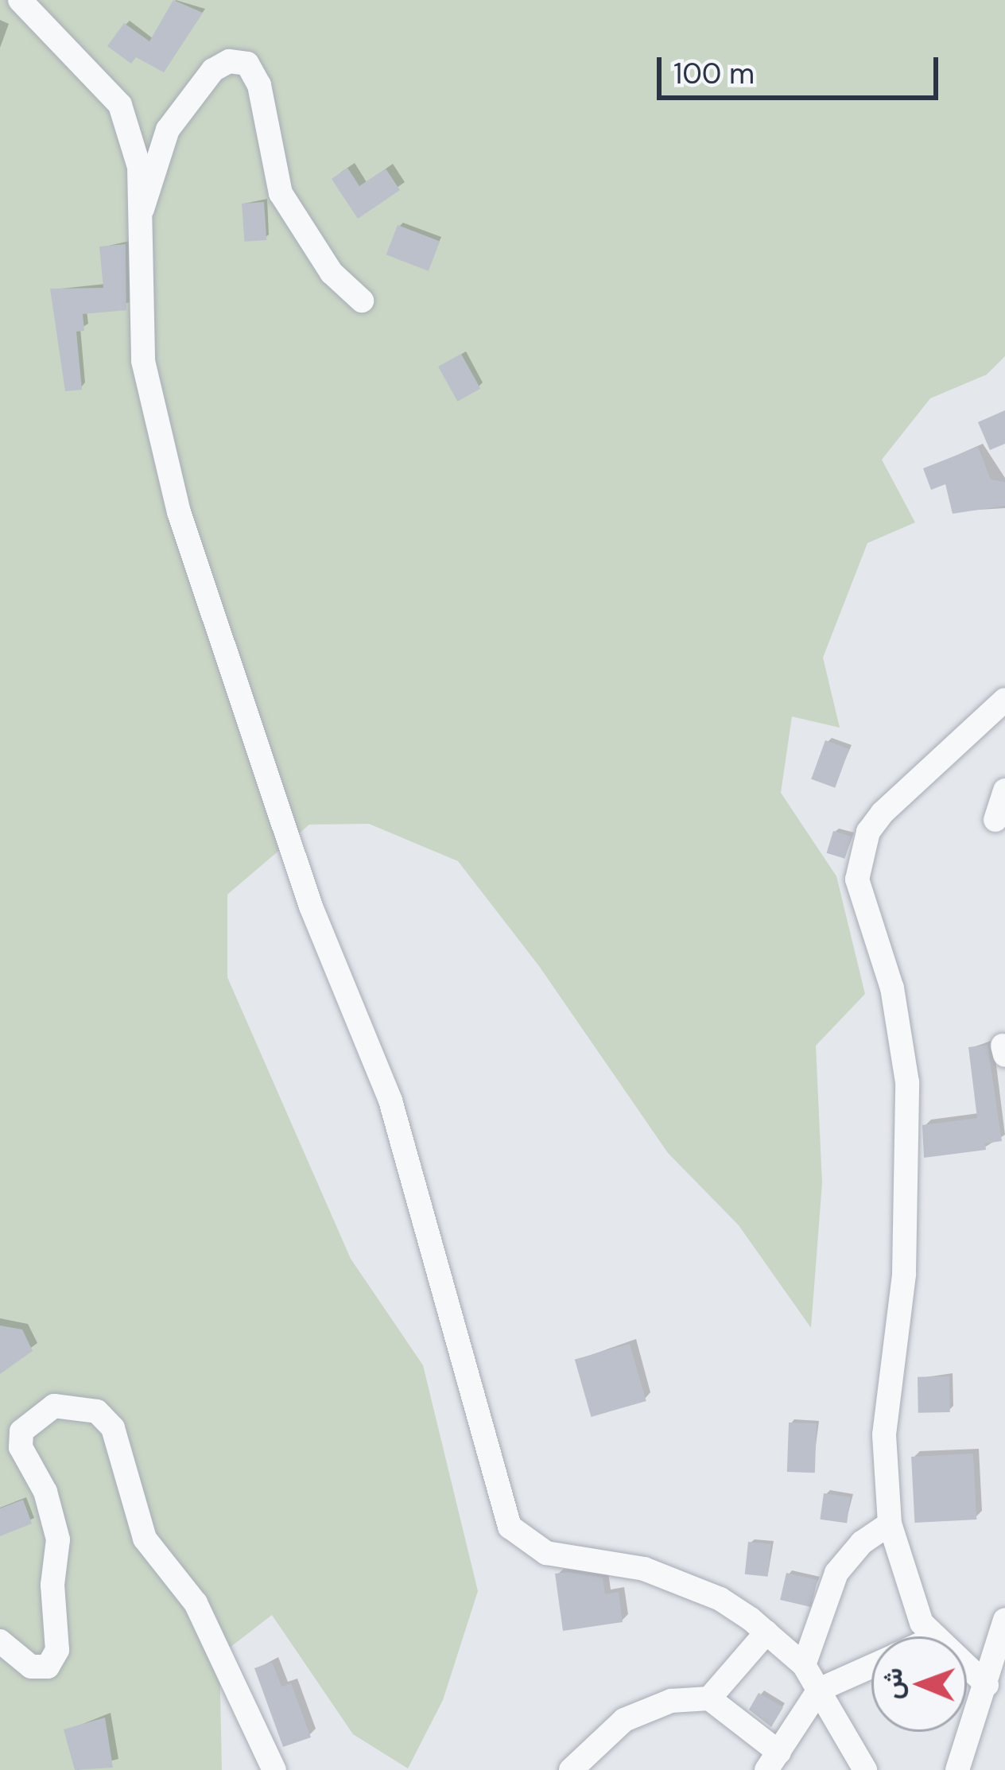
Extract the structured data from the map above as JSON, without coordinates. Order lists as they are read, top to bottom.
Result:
{
  "scale_bar": "100 m",
  "north": "left"
}
